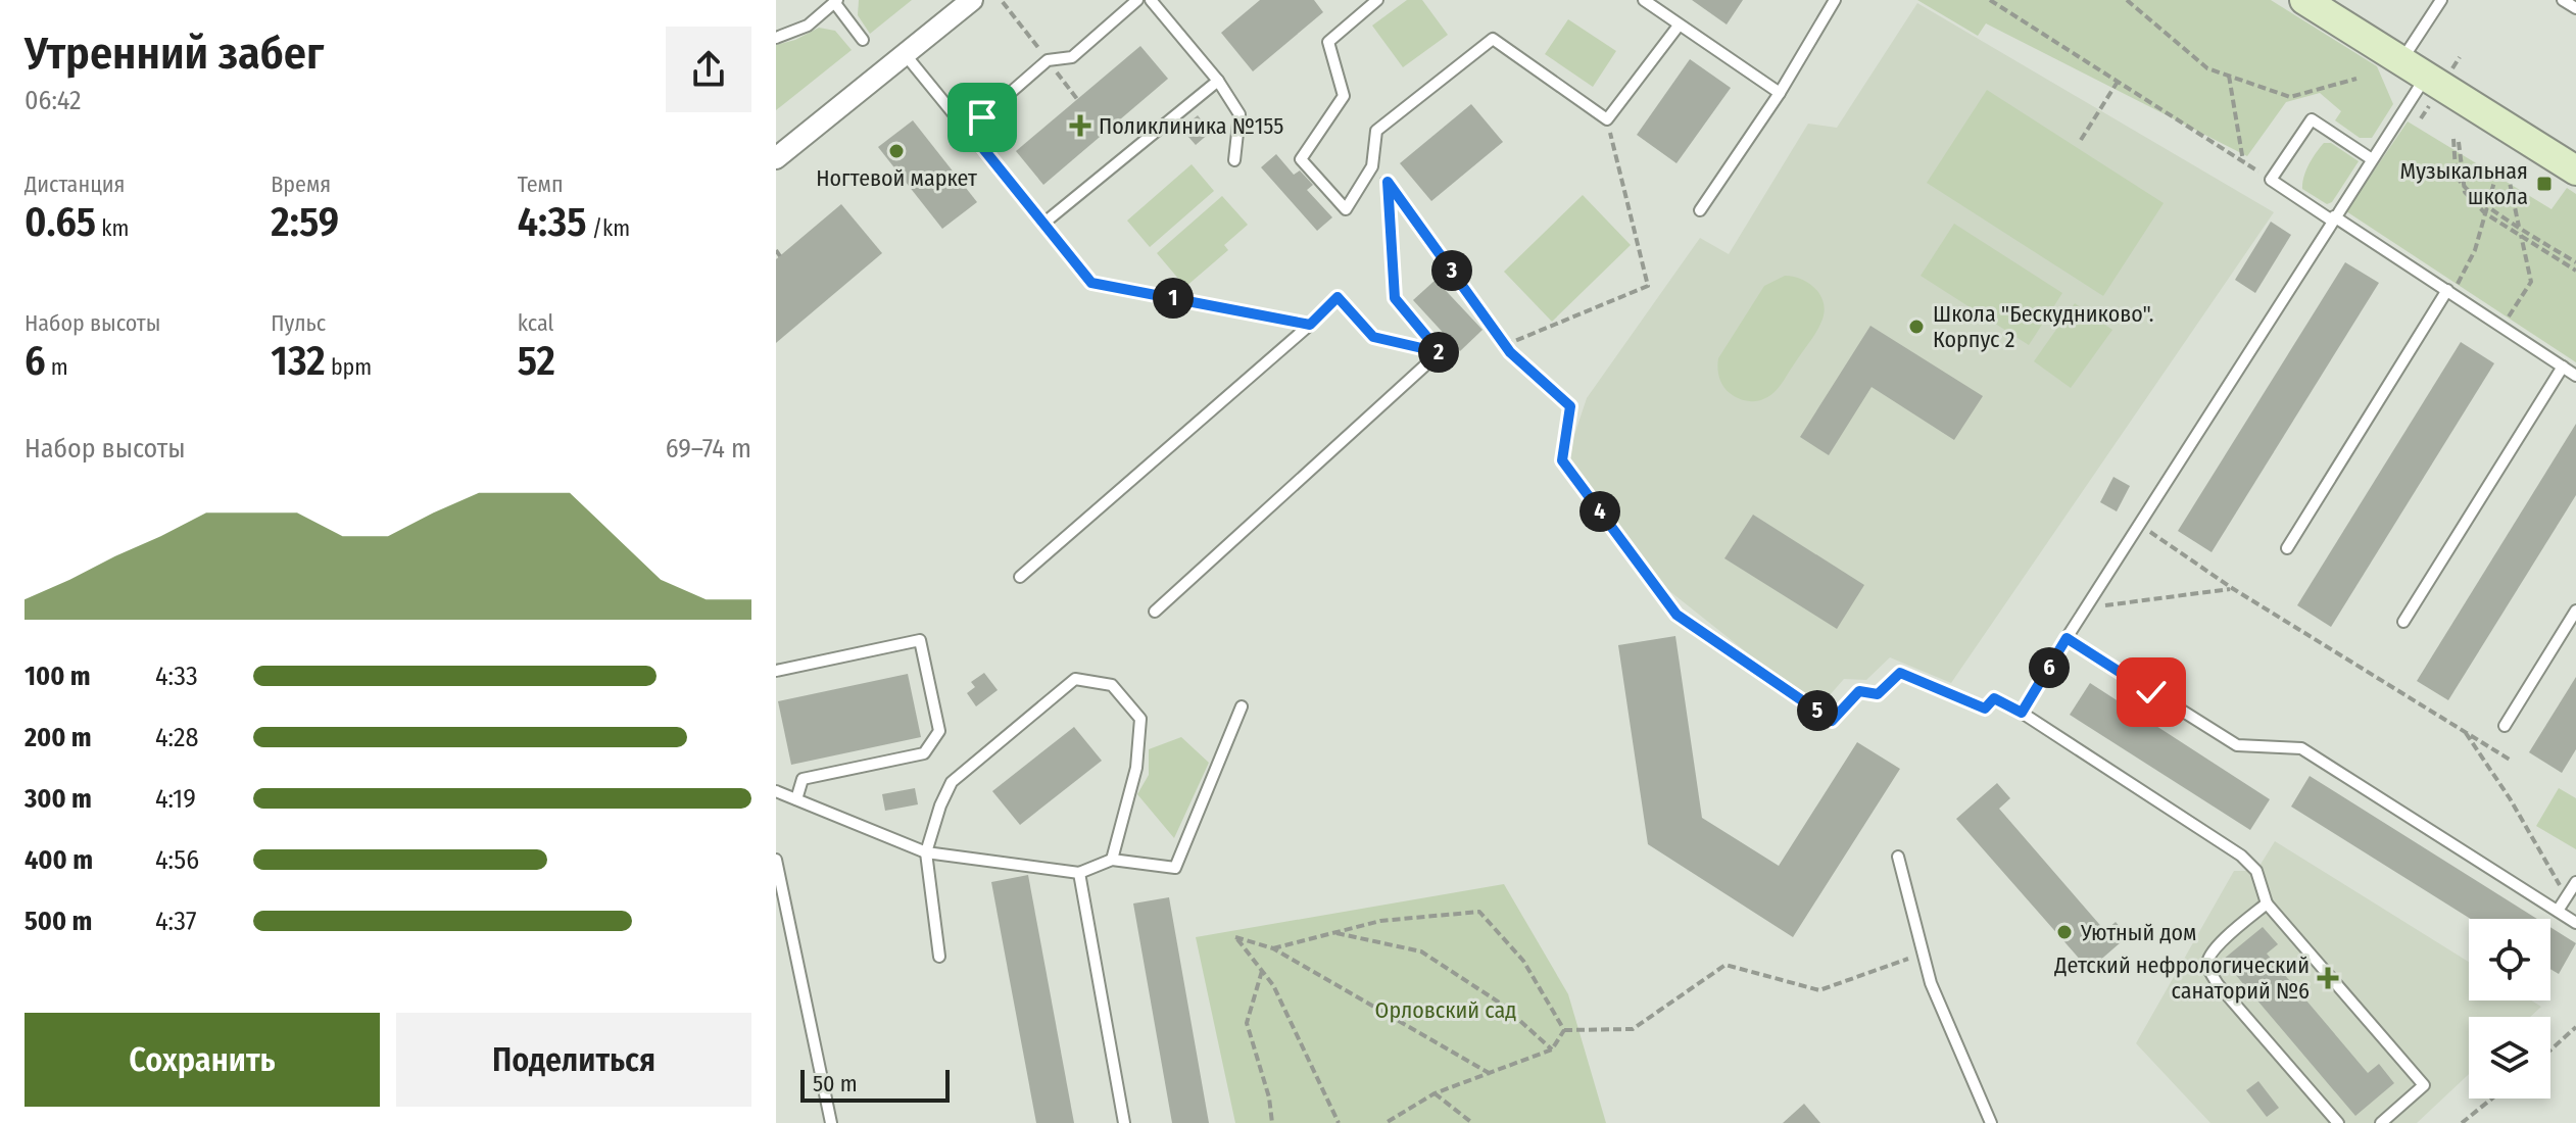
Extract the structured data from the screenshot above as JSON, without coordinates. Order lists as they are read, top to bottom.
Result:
{
  "parks": ["Орловский сад"],
  "places": {
    "health": ["Поликлиника №155", "Детский нефрологический санаторий №6"],
    "other": ["Ногтевой маркет", "Школа \"Бескудниково\". Корпус 2", "Уютный дом"],
    "transit": ["Музыкальная школа"]
  },
  "scale_bar": "50 m",
  "page": {
    "heading": ["Утренний забег", "06:42"],
    "stats": [
      ["Дистанция", "0.65 km"],
      ["Время", "2:59"],
      ["Темп", "4:35 /km"],
      ["Набор высоты", "6 m"],
      ["Пульс", "132 bpm"],
      ["kcal", "52"]
    ],
    "pins": [
      "3",
      "1",
      "2",
      "4",
      "6",
      "5"
    ],
    "chart": ["Набор высоты", "69–74 m"],
    "list": [
      {
        "name": "100 m",
        "note": "4:33"
      },
      {
        "name": "200 m",
        "note": "4:28"
      },
      {
        "name": "300 m",
        "note": "4:19"
      },
      {
        "name": "400 m",
        "note": "4:56"
      },
      {
        "name": "500 m",
        "note": "4:37"
      }
    ],
    "buttons": ["Сохранить", "Поделиться"],
    "scale": "50 m"
  }
}
